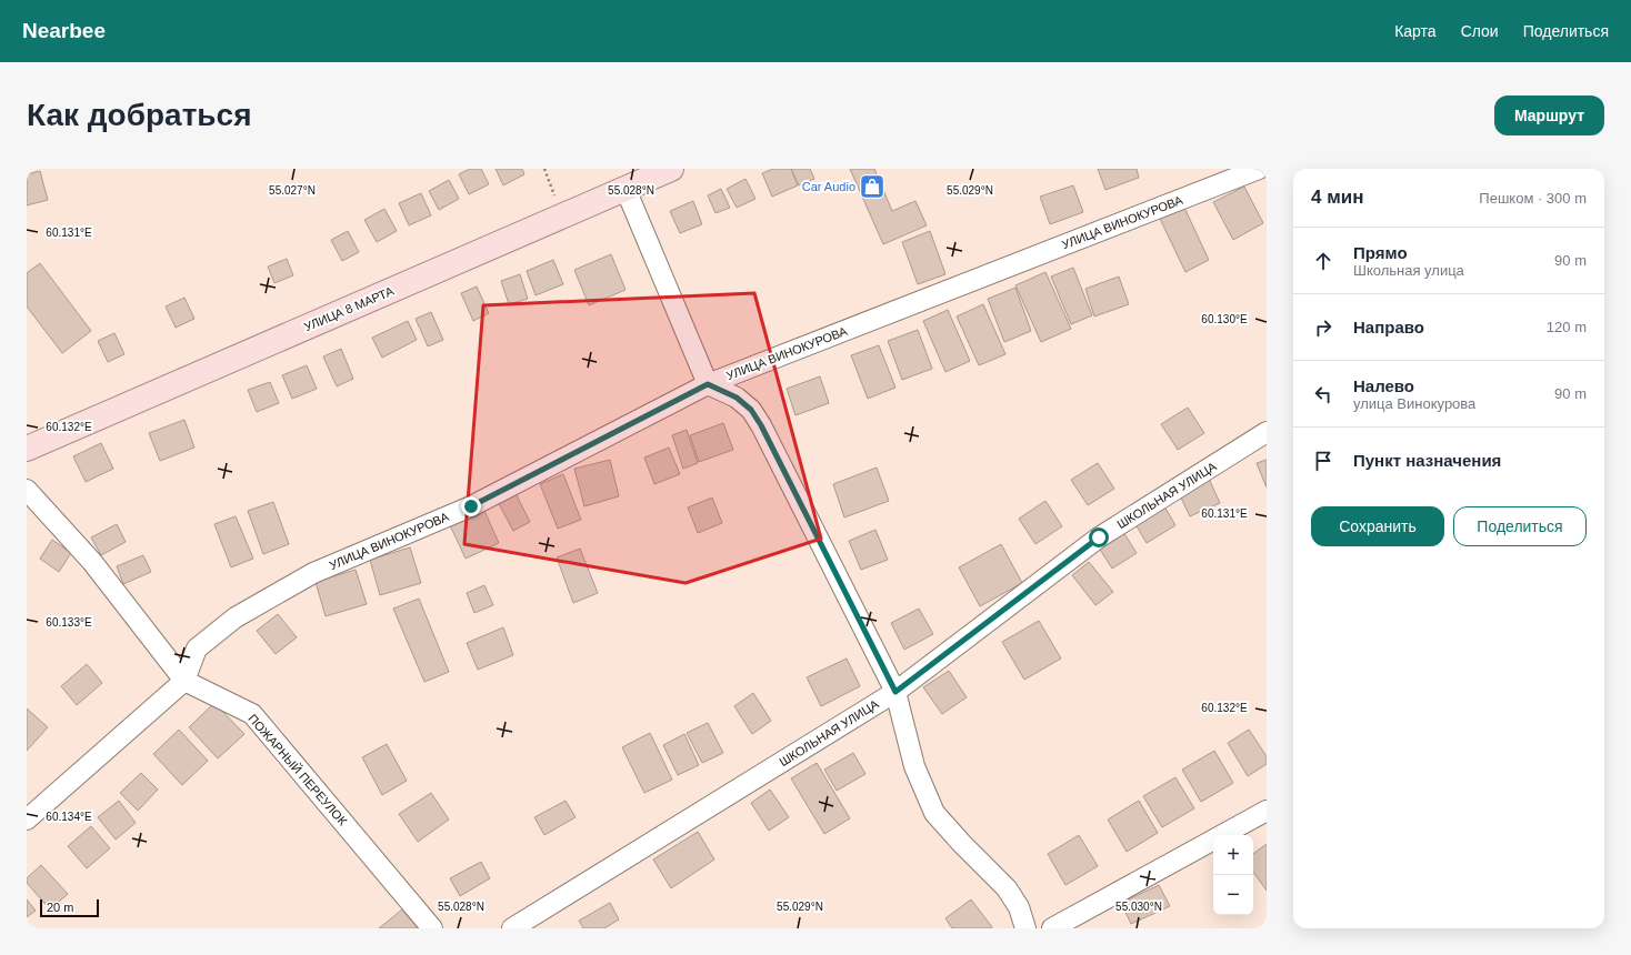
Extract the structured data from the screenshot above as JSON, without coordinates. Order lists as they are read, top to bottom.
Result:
{
  "streets": {
    "main road": ["УЛИЦА 8 МАРТА"],
    "street": ["УЛИЦА ВИНОКУРОВА", "ШКОЛЬНАЯ УЛИЦА", "ПОЖАРНЫЙ ПЕРЕУЛОК"]
  },
  "crossings": [
    ["УЛИЦА ВИНОКУРОВА", "ПОЖАРНЫЙ ПЕРЕУЛОК"]
  ],
  "places": {
    "shop": ["Car Audio"]
  },
  "scale_bar": "20 m",
  "page": {
    "header": "Nearbee",
    "nav": ["Карта", "Слои", "Поделиться"],
    "buttons": [
      "Маршрут",
      ["Сохранить", "Поделиться"]
    ],
    "title": "Как добраться",
    "heading": ["4 мин", "Пешком · 300 m"],
    "list": [
      ["Прямо", "Школьная улица", "90 m"],
      ["Направо", "120 m"],
      ["Налево", "улица Винокурова", "90 m"],
      "Пункт назначения"
    ],
    "map_buttons": ["+", "−"],
    "scale": "20 m"
  },
  "coordinates": [
    "55.027°N",
    "55.028°N",
    "55.029°N",
    "60.131°E",
    "60.130°E",
    "60.132°E",
    "60.133°E",
    "60.134°E",
    "55.030°N"
  ]
}
